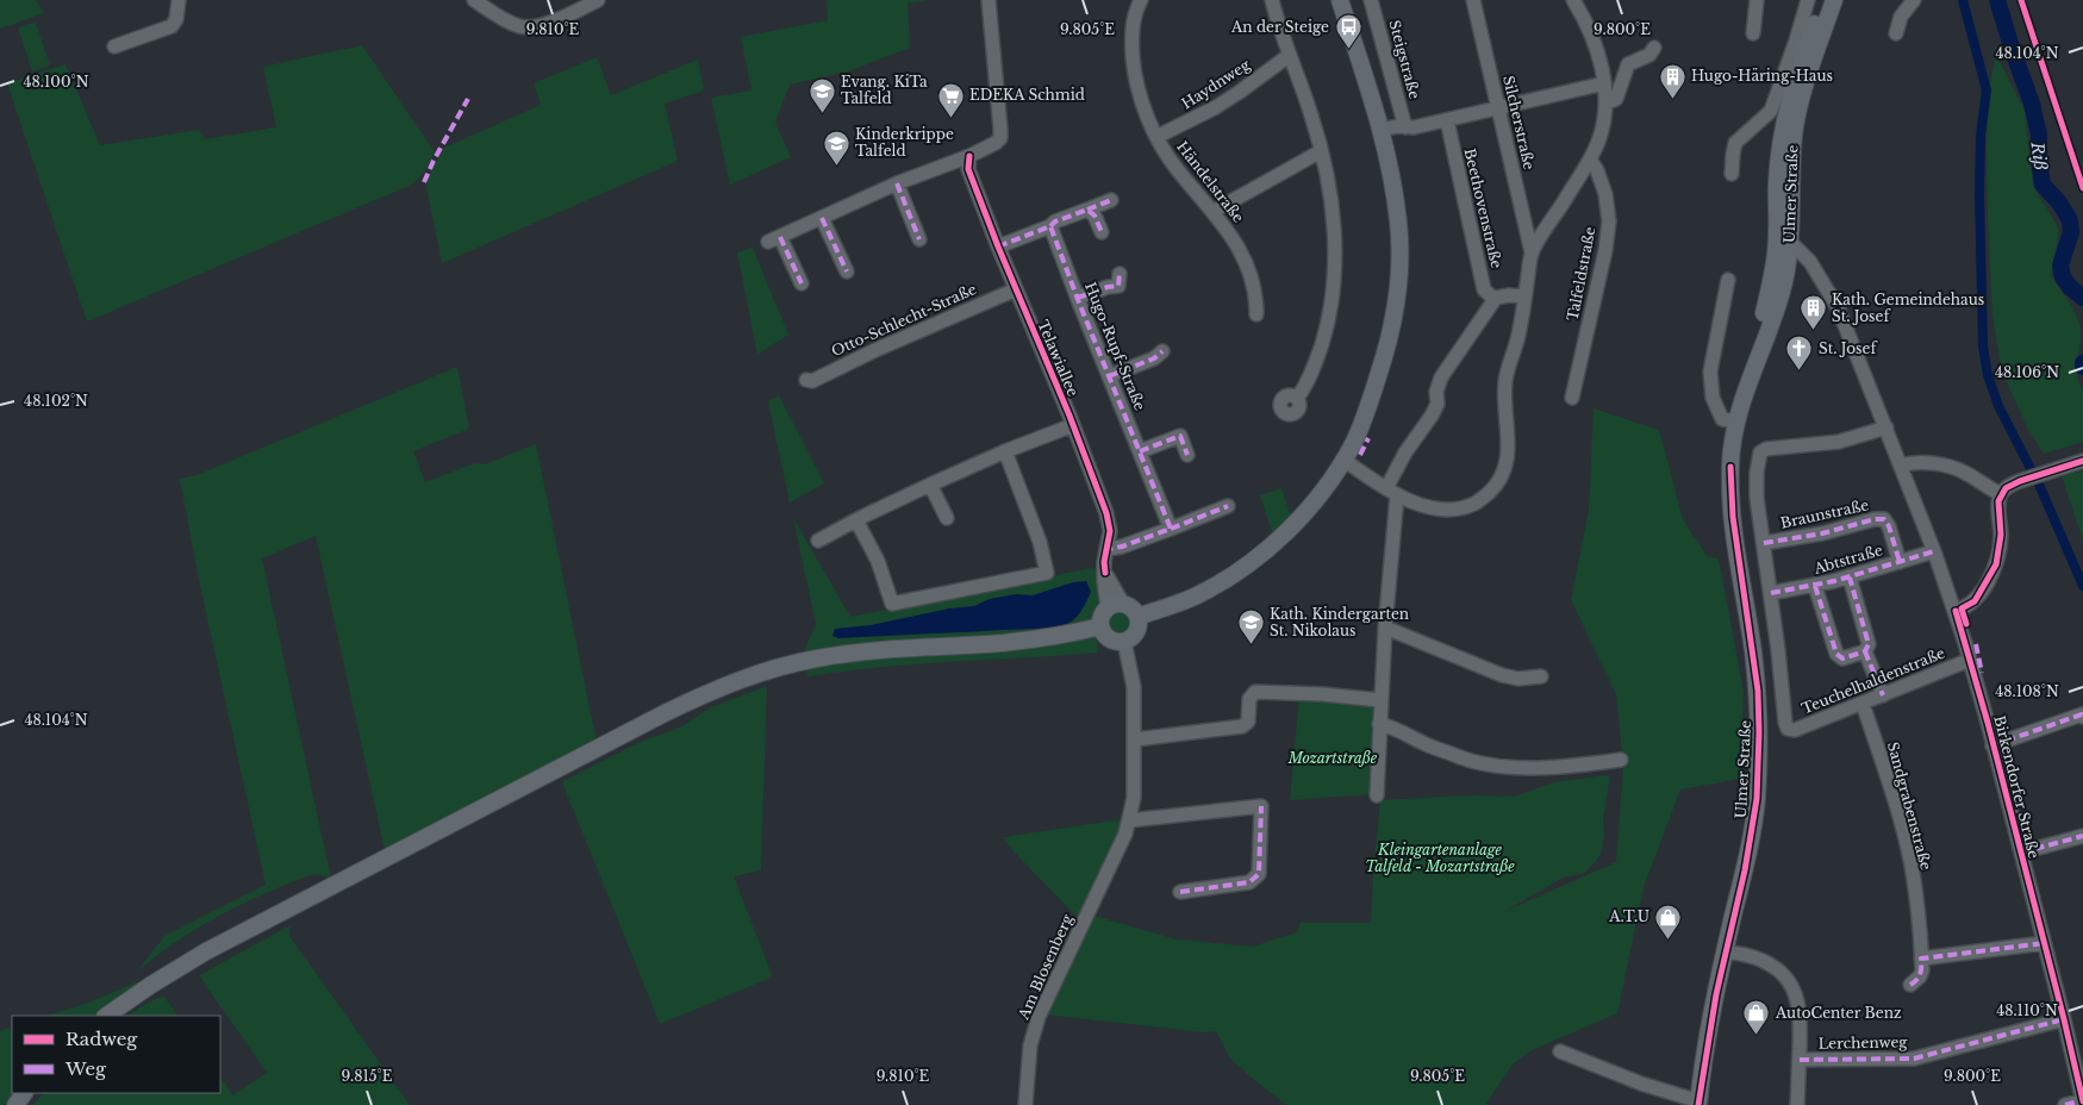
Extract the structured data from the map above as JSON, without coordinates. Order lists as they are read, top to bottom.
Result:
{
  "streets": {
    "main road": ["Ulmer Straße"],
    "street": [
      "Steigstraße",
      "Haydnweg",
      "Silcherstraße",
      "Händelstraße",
      "Beethovenstraße",
      "Talfeldstraße",
      "Otto-Schlecht-Straße",
      "Hugo-Rupf-Straße",
      "Telawiallee",
      "Braunstraße",
      "Abtstraße",
      "Teuchelhaldenstraße",
      "Birkendorfer Straße",
      "Sandgrabenstraße",
      "Am Blosenberg",
      "Lerchenweg"
    ]
  },
  "crossings": [
    ["Haydnweg", "Händelstraße"],
    ["Ulmer Straße", "Birkendorfer Straße"],
    ["Otto-Schlecht-Straße", "Telawiallee"],
    ["Telawiallee", "Am Blosenberg"],
    ["Braunstraße", "Abtstraße"],
    ["Abtstraße", "Teuchelhaldenstraße"],
    ["Abtstraße", "Birkendorfer Straße"],
    ["Teuchelhaldenstraße", "Birkendorfer Straße"],
    ["Teuchelhaldenstraße", "Sandgrabenstraße"],
    ["Birkendorfer Straße", "Lerchenweg"]
  ],
  "water": ["Riß"],
  "parks": ["Mozartstraße", "Kleingartenanlage Talfeld - Mozartstraße"],
  "places": {
    "bus stop": ["An der Steige"],
    "building": ["Hugo-Häring-Haus", "Kath. Gemeindehaus St. Josef"],
    "school or university": ["Evang. KiTa Talfeld", "Kinderkrippe Talfeld", "Kath. Kindergarten St. Nikolaus"],
    "supermarket": ["EDEKA Schmid"],
    "church": ["St. Josef"],
    "shop": ["A.T.U", "AutoCenter Benz"]
  },
  "legend": ["Radweg", "Weg"],
  "coordinates": [
    "9.810°E",
    "9.805°E",
    "9.800°E",
    "48.104°N",
    "48.100°N",
    "48.106°N",
    "48.102°N",
    "48.108°N",
    "48.110°N",
    "9.815°E"
  ]
}
